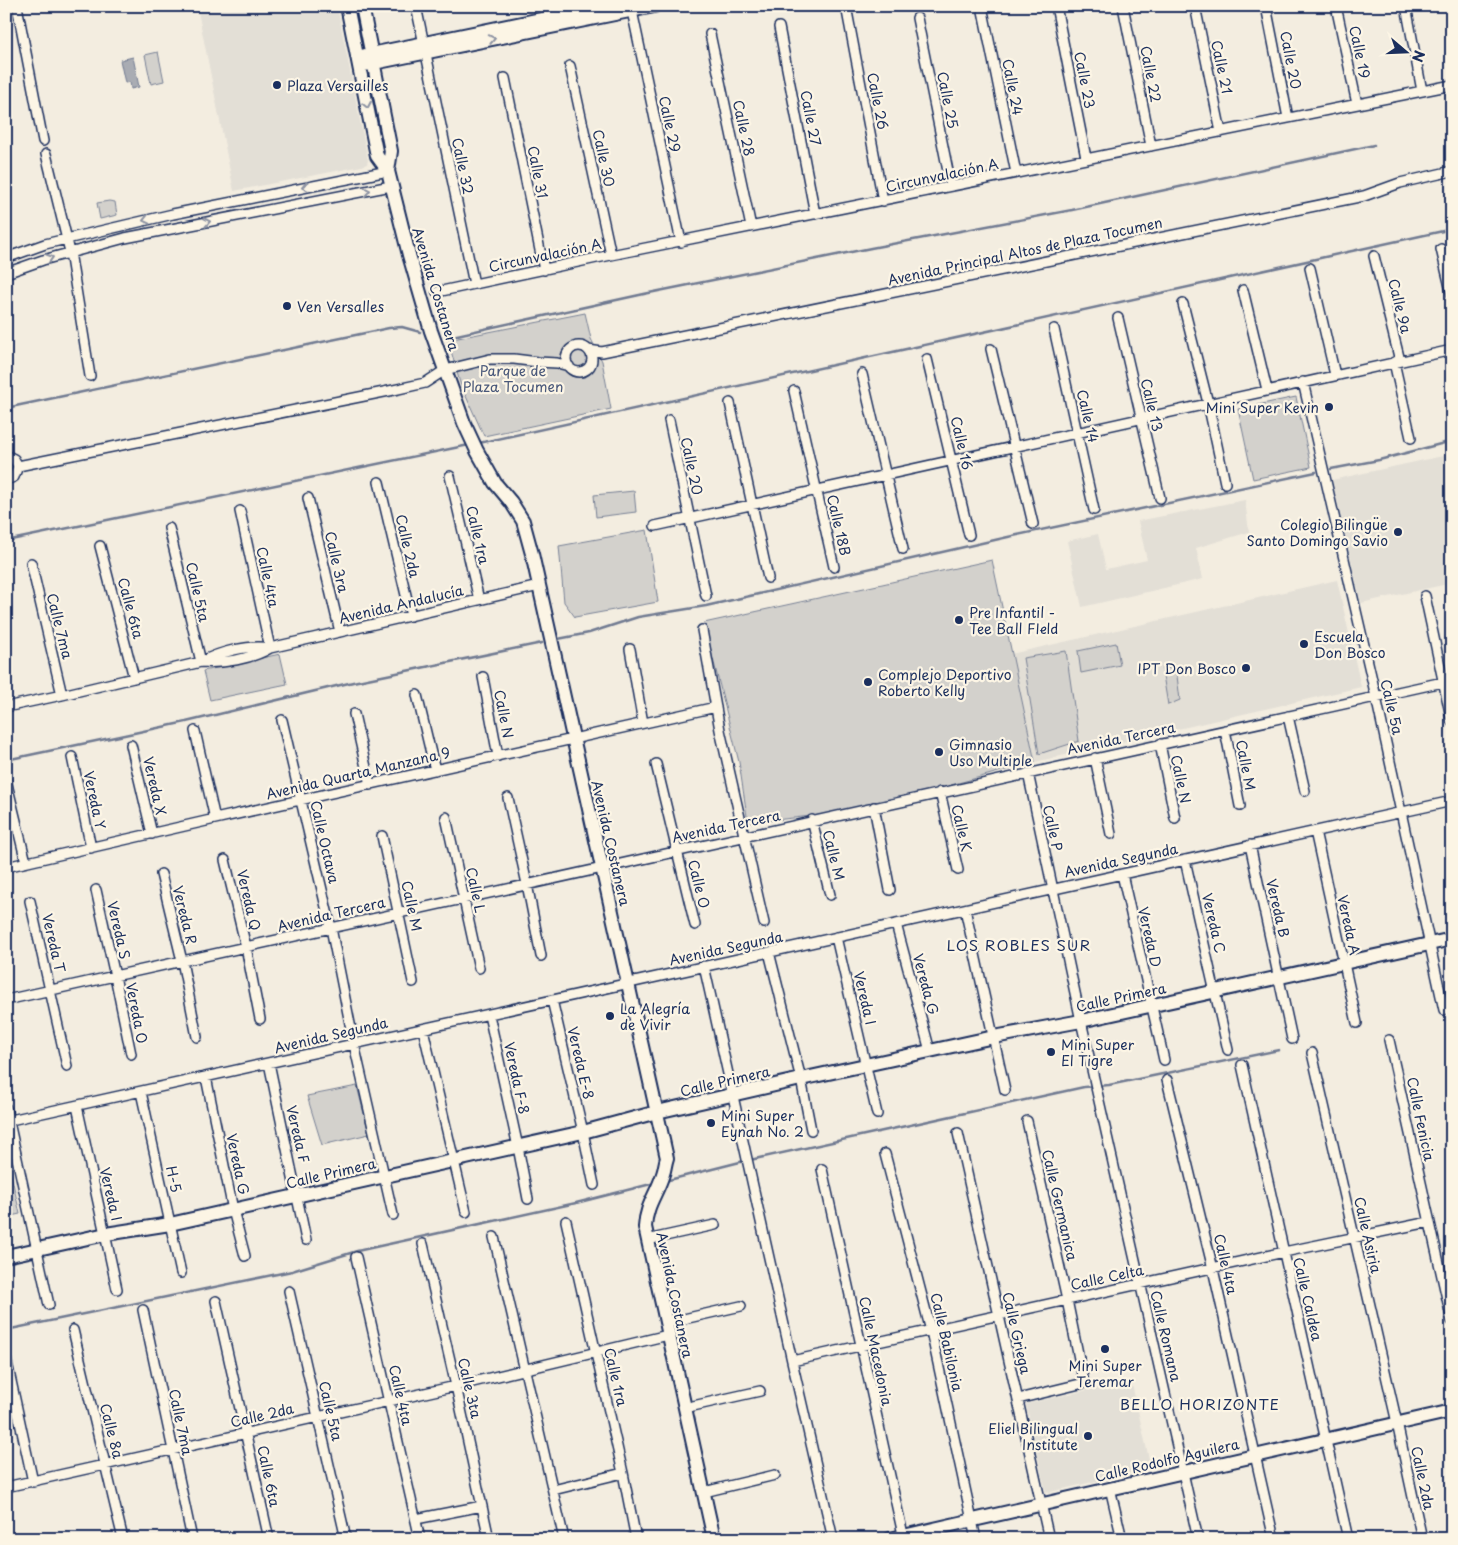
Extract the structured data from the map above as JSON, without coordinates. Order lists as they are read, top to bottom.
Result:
{
  "streets": {
    "street": [
      "Calle 19",
      "Calle 20",
      "Calle 21",
      "Calle 22",
      "Calle 23",
      "Calle 24",
      "Calle 25",
      "Calle 26",
      "Calle 27",
      "Calle 29",
      "Calle 28",
      "Calle 30",
      "Calle 32",
      "Calle 31",
      "Circunvalación A",
      "Avenida Principal Altos de Plaza Tocumen",
      "Avenida Costanera",
      "Calle 9a",
      "Calle 13",
      "Calle 14",
      "Calle 16",
      "Calle 18B",
      "Calle 1ra",
      "Calle 2da",
      "Calle 3ra",
      "Calle 4ta",
      "Calle 5ta",
      "Avenida Andalucía",
      "Calle 6ta",
      "Calle 7ma",
      "Calle 5a",
      "Calle N",
      "Avenida Tercera",
      "Calle M",
      "Avenida Quarta Manzana 9",
      "Vereda X",
      "Vereda Y",
      "Calle K",
      "Calle P",
      "Calle Octava",
      "Avenida Segunda",
      "Calle O",
      "Calle L",
      "Vereda Q",
      "Vereda B",
      "Vereda R",
      "Vereda C",
      "Vereda A",
      "Vereda S",
      "Vereda D",
      "Vereda T",
      "Vereda G",
      "Calle Primera",
      "Vereda I",
      "Vereda O",
      "Vereda E-8",
      "Vereda F-8",
      "Calle Fenicia",
      "Vereda F",
      "H-5",
      "Calle Germanica",
      "Calle Asiria",
      "Calle Celta",
      "Calle Caldea",
      "Calle Griega",
      "Calle Romana",
      "Calle Babilonia",
      "Calle Macedonia",
      "Calle 3ta",
      "Calle 8a",
      "Calle Rodolfo Aguilera"
    ]
  },
  "crossings": [
    ["Calle 19", "Circunvalación A"],
    ["Calle 20", "Circunvalación A"],
    ["Calle 21", "Circunvalación A"],
    ["Calle 22", "Circunvalación A"],
    ["Calle 23", "Circunvalación A"],
    ["Calle 24", "Circunvalación A"],
    ["Calle 25", "Circunvalación A"],
    ["Calle 26", "Circunvalación A"],
    ["Calle 27", "Circunvalación A"],
    ["Calle 29", "Circunvalación A"],
    ["Calle 28", "Circunvalación A"],
    ["Calle 30", "Circunvalación A"],
    ["Calle 32", "Circunvalación A"],
    ["Calle 31", "Circunvalación A"],
    ["Avenida Costanera", "Calle 2da"],
    ["Avenida Costanera", "Avenida Andalucía"],
    ["Avenida Costanera", "Avenida Tercera"],
    ["Avenida Costanera", "Avenida Quarta Manzana 9"],
    ["Avenida Costanera", "Avenida Segunda"],
    ["Avenida Costanera", "Calle Primera"],
    ["Calle 1ra", "Calle 2da"],
    ["Calle 1ra", "Avenida Andalucía"],
    ["Calle 2da", "Calle 4ta"],
    ["Calle 2da", "Calle 5ta"],
    ["Calle 2da", "Avenida Andalucía"],
    ["Calle 2da", "Calle 6ta"],
    ["Calle 2da", "Calle 7ma"],
    ["Calle 2da", "Calle Asiria"],
    ["Calle 2da", "Calle 3ta"],
    ["Calle 2da", "Calle 8a"],
    ["Calle 2da", "Calle Rodolfo Aguilera"],
    ["Calle 3ra", "Avenida Andalucía"],
    ["Calle 4ta", "Avenida Andalucía"],
    ["Calle 4ta", "Calle Celta"],
    ["Calle 4ta", "Calle Rodolfo Aguilera"],
    ["Calle 5ta", "Avenida Andalucía"],
    ["Avenida Andalucía", "Calle 6ta"],
    ["Avenida Andalucía", "Calle 7ma"],
    ["Calle 5a", "Avenida Tercera"],
    ["Calle 5a", "Avenida Segunda"],
    ["Calle 5a", "Calle Primera"],
    ["Calle N", "Avenida Tercera"],
    ["Calle N", "Avenida Quarta Manzana 9"],
    ["Avenida Tercera", "Calle M"],
    ["Avenida Tercera", "Calle K"],
    ["Avenida Tercera", "Calle P"],
    ["Avenida Tercera", "Calle Octava"],
    ["Avenida Tercera", "Calle O"],
    ["Avenida Tercera", "Calle L"],
    ["Avenida Tercera", "Vereda Q"],
    ["Avenida Tercera", "Vereda R"],
    ["Avenida Tercera", "Vereda S"],
    ["Avenida Tercera", "Vereda T"],
    ["Avenida Tercera", "Vereda O"],
    ["Avenida Quarta Manzana 9", "Vereda X"],
    ["Avenida Quarta Manzana 9", "Vereda Y"],
    ["Avenida Quarta Manzana 9", "Calle Octava"],
    ["Calle P", "Avenida Segunda"],
    ["Calle P", "Calle Primera"],
    ["Calle P", "Calle Romana"],
    ["Calle Octava", "Avenida Segunda"],
    ["Calle Octava", "Calle Primera"],
    ["Avenida Segunda", "Vereda B"],
    ["Avenida Segunda", "Vereda C"],
    ["Avenida Segunda", "Vereda A"],
    ["Avenida Segunda", "Vereda D"],
    ["Avenida Segunda", "Vereda G"],
    ["Avenida Segunda", "Vereda I"],
    ["Avenida Segunda", "Vereda E-8"],
    ["Avenida Segunda", "Vereda F-8"],
    ["Avenida Segunda", "Vereda F"],
    ["Avenida Segunda", "H-5"],
    ["Vereda B", "Calle Primera"],
    ["Vereda C", "Calle Primera"],
    ["Vereda A", "Calle Primera"],
    ["Vereda S", "Vereda O"],
    ["Vereda D", "Calle Primera"],
    ["Vereda G", "Calle Primera"],
    ["Calle Primera", "Vereda I"],
    ["Calle Primera", "Vereda E-8"],
    ["Calle Primera", "Vereda F-8"],
    ["Calle Primera", "Vereda F"],
    ["Calle Primera", "H-5"],
    ["Calle Primera", "Calle Romana"],
    ["Calle Fenicia", "Calle Celta"],
    ["Calle Germanica", "Calle Celta"],
    ["Calle Germanica", "Calle Griega"],
    ["Calle Asiria", "Calle Celta"],
    ["Calle Asiria", "Calle Rodolfo Aguilera"],
    ["Calle Celta", "Calle Caldea"],
    ["Calle Celta", "Calle Griega"],
    ["Calle Celta", "Calle Romana"],
    ["Calle Celta", "Calle Babilonia"],
    ["Calle Celta", "Calle Macedonia"],
    ["Calle Caldea", "Calle Rodolfo Aguilera"],
    ["Calle Griega", "Calle Rodolfo Aguilera"],
    ["Calle Romana", "Calle Rodolfo Aguilera"],
    ["Calle Babilonia", "Calle Rodolfo Aguilera"],
    ["Calle Macedonia", "Calle Rodolfo Aguilera"]
  ],
  "districts": ["LOS ROBLES SUR", "BELLO HORIZONTE"],
  "parks": ["Parque de Plaza Tocumen"],
  "places": [
    "Plaza Versailles",
    "Ven Versalles",
    "Mini Super Kevin",
    "Colegio Bilingüe Santo Domingo Savio",
    "Pre Infantil - Tee Ball FIeld",
    "Escuela Don Bosco",
    "IPT Don Bosco",
    "Complejo Deportivo Roberto Kelly",
    "Gimnasio Uso Multiple",
    "La Alegría de Vivir",
    "Mini Super El Tigre",
    "Mini Super Eynah No. 2",
    "Mini Super Teremar",
    "Eliel Bilingual Institute"
  ],
  "north": "right"
}
